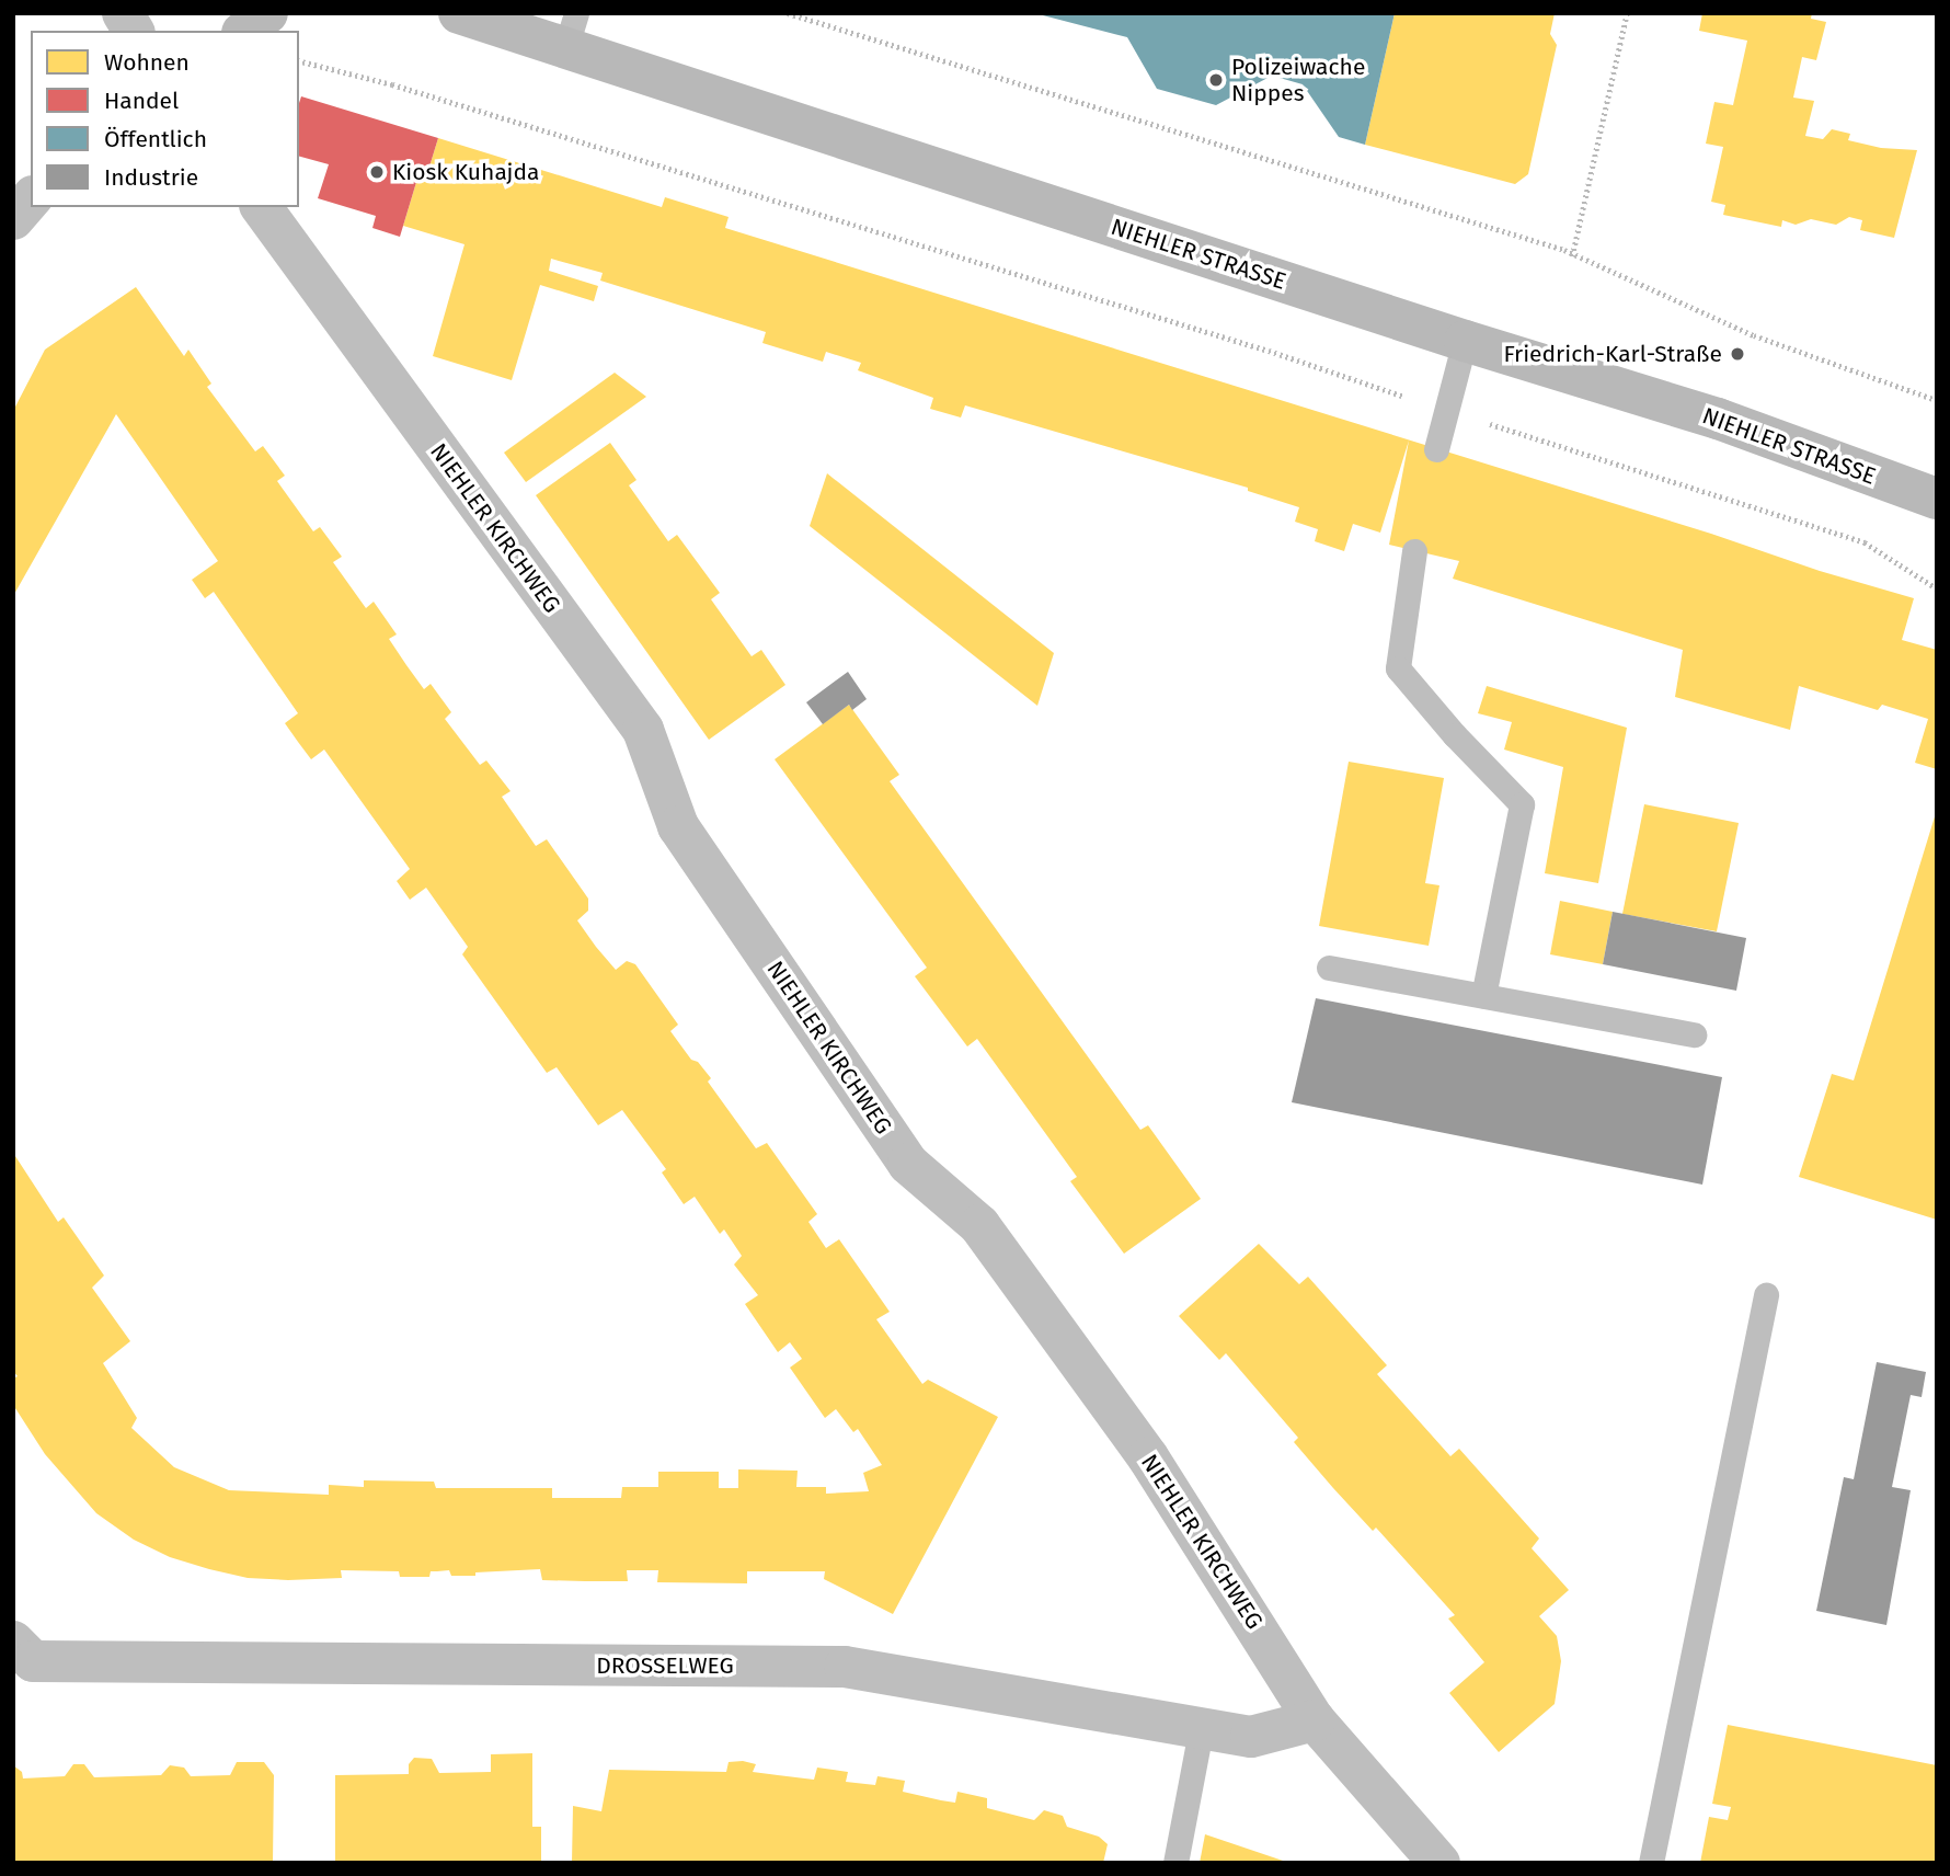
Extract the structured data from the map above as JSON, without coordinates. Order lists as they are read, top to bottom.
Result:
{
  "streets": {
    "street": ["NIEHLER STRASSE", "NIEHLER KIRCHWEG", "DROSSELWEG"]
  },
  "crossings": [
    ["NIEHLER KIRCHWEG", "DROSSELWEG"]
  ],
  "places": ["Polizeiwache Nippes", "Kiosk Kuhajda", "Friedrich-Karl-Straße"],
  "legend": [
    "Wohnen",
    "Handel",
    "Öffentlich",
    "Industrie"
  ]
}
